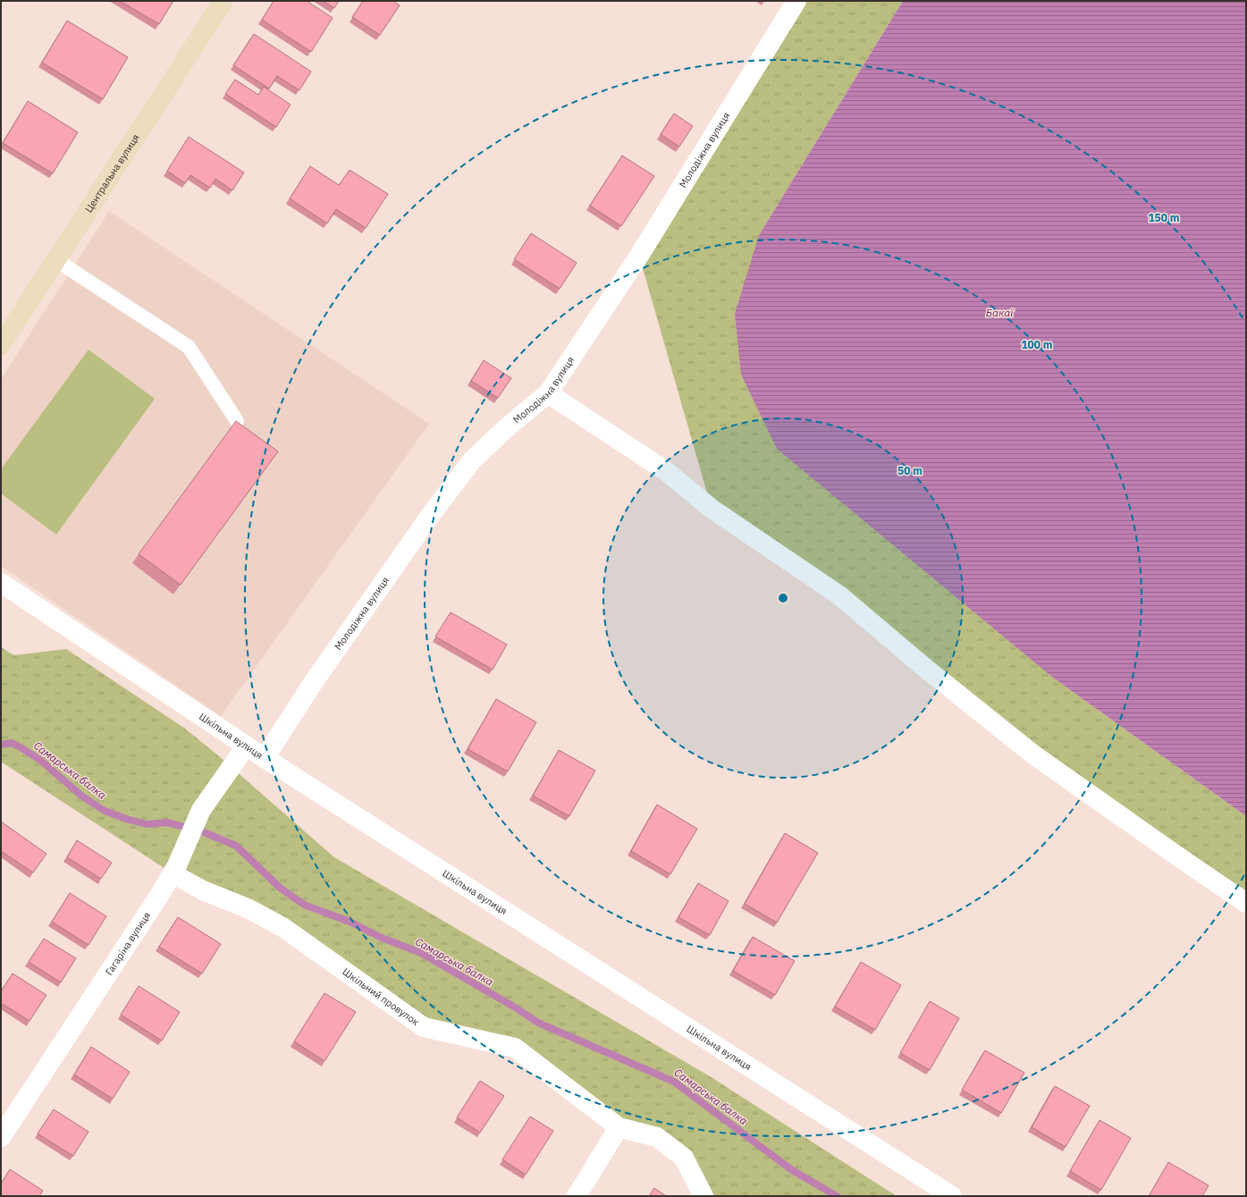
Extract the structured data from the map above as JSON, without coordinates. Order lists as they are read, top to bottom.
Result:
{
  "streets": {
    "street": [
      "Молодіжна вулиця",
      "Центральна вулиця",
      "Шкільна вулиця",
      "Гагаріна вулиця",
      "Шкільний провулок"
    ]
  },
  "crossings": [
    ["Молодіжна вулиця", "Шкільна вулиця"],
    ["Шкільна вулиця", "Гагаріна вулиця"],
    ["Гагаріна вулиця", "Шкільний провулок"]
  ],
  "water": ["Бакаї", "Самарська балка"],
  "rings": ["150 m", "100 m", "50 m"]
}
